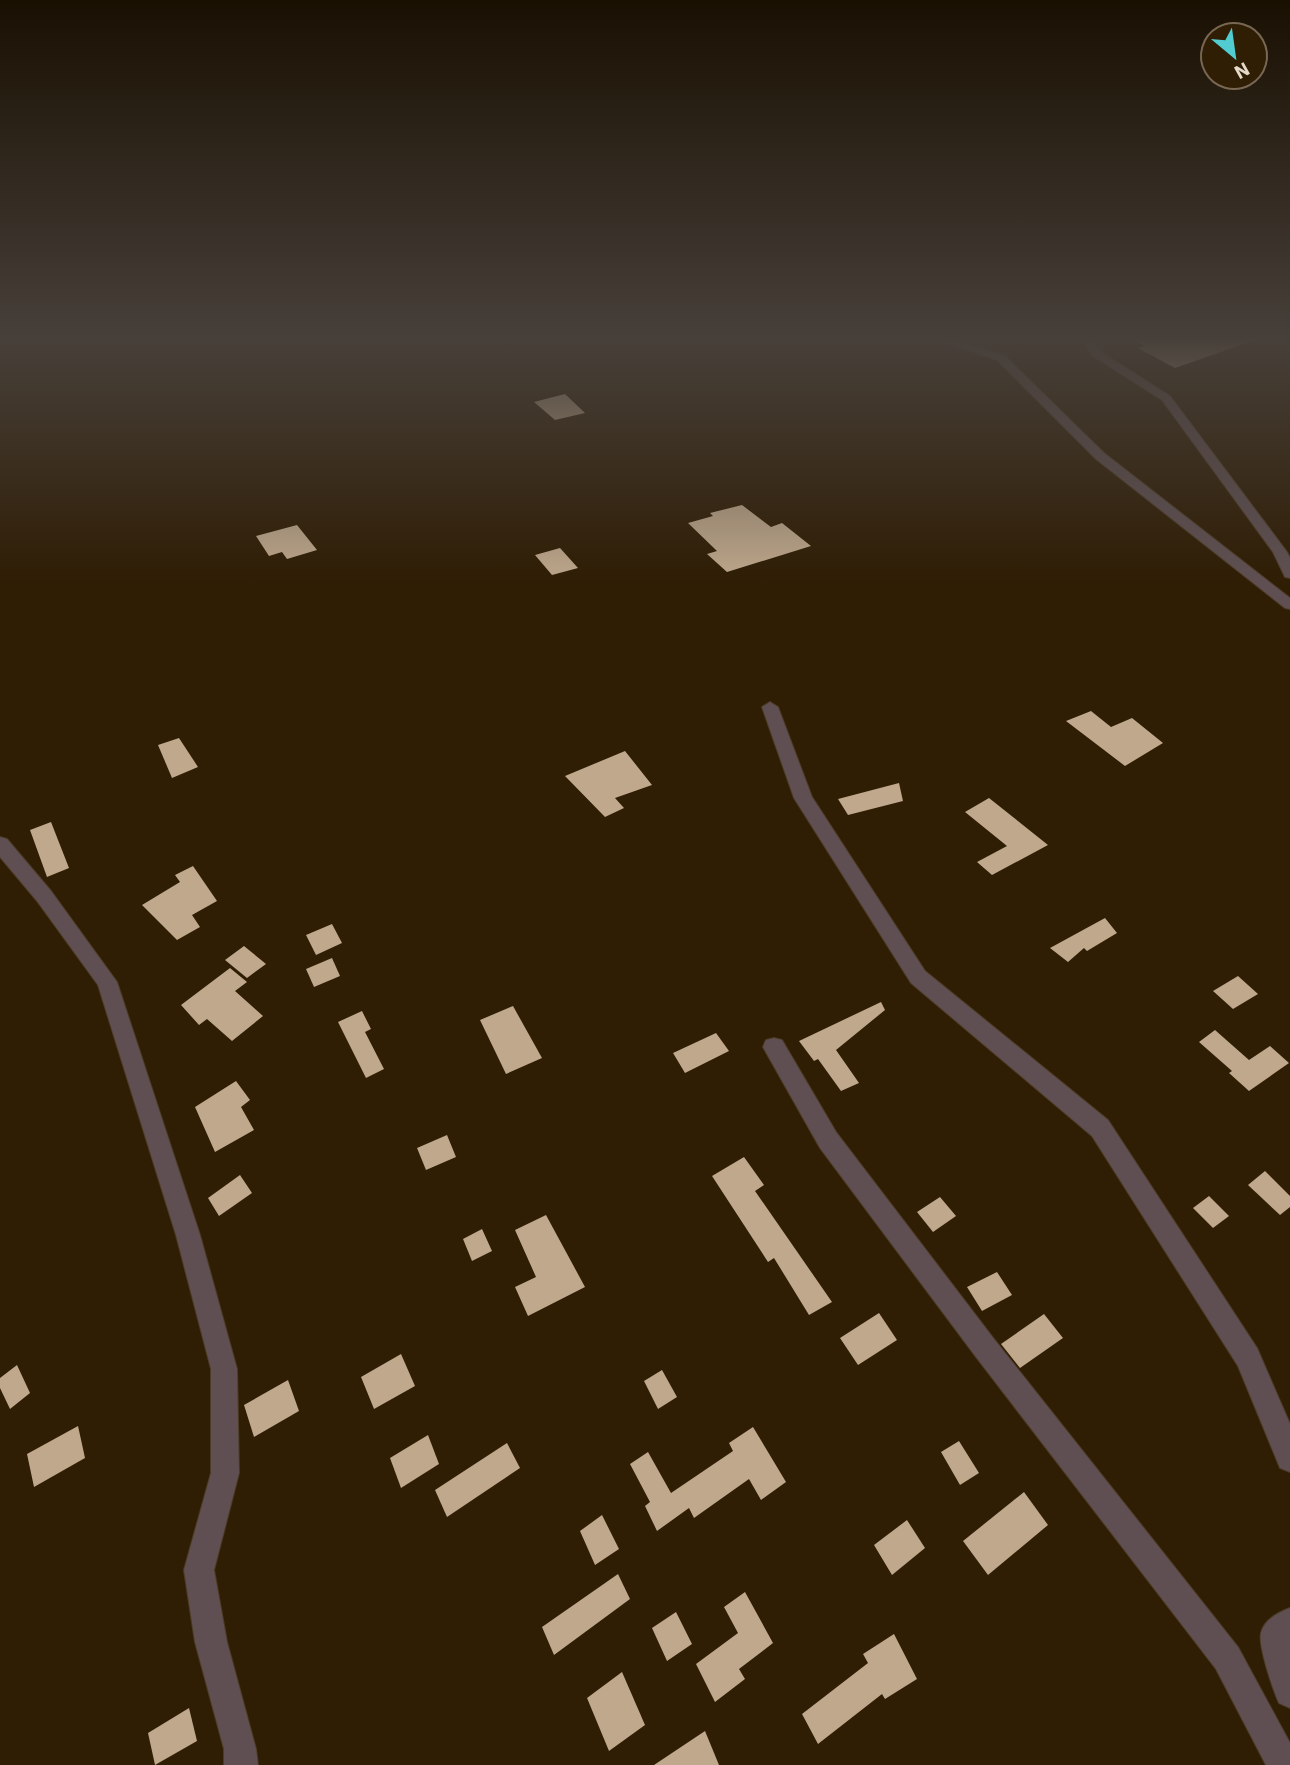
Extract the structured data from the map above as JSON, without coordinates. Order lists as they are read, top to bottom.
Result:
{
  "north": "bottom right"
}
